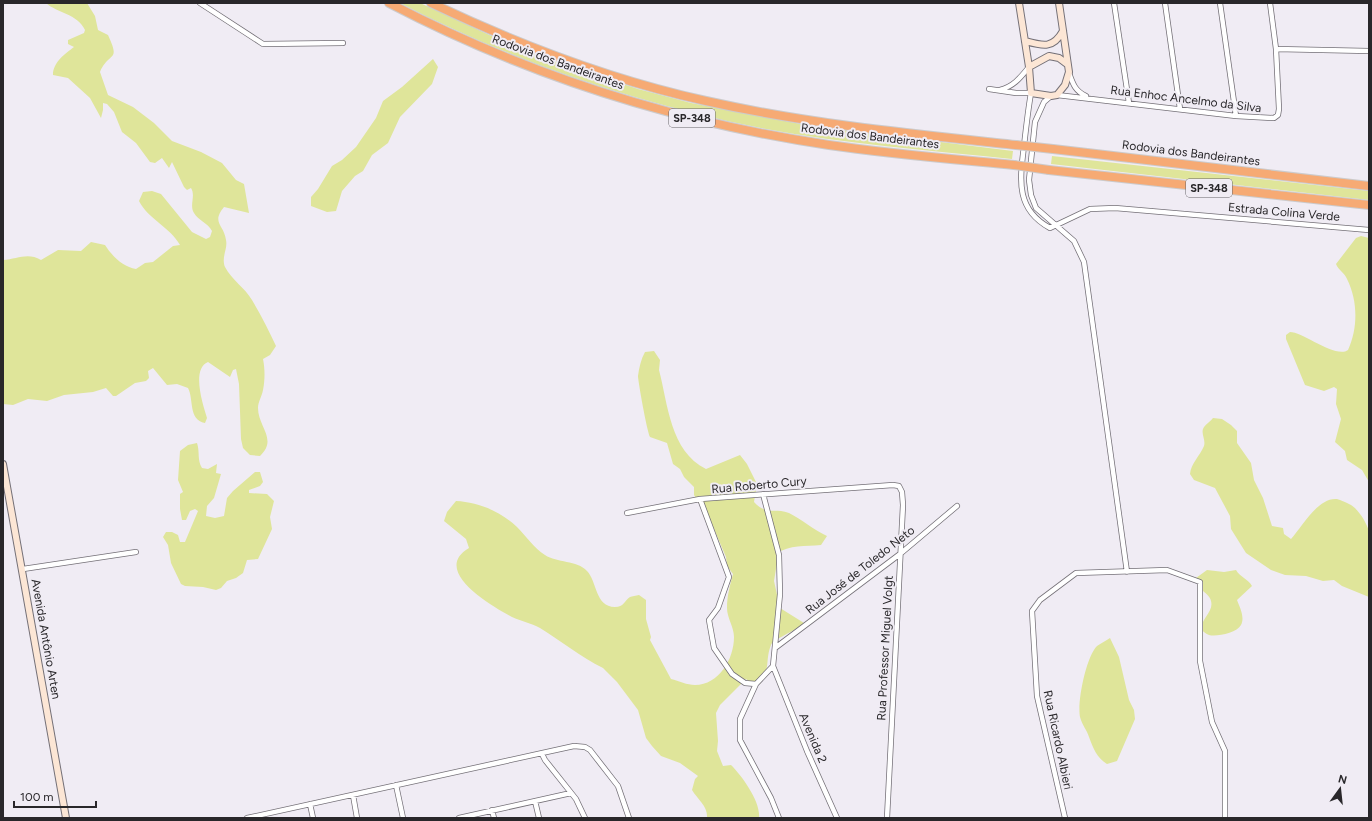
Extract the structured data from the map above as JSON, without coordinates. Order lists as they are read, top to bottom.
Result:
{
  "streets": {
    "highway": ["Rodovia dos Bandeirantes", "SP-348"],
    "street": [
      "Rua Enhoc Ancelmo da Silva",
      "Estrada Colina Verde",
      "Rua Roberto Cury",
      "Rua José de Toledo Neto",
      "Avenida Antônio Arten",
      "Rua Professor Miguel Volgt",
      "Avenida 2",
      "Rua Ricardo Albieri"
    ]
  },
  "crossings": [
    ["Rua Roberto Cury", "Rua Professor Miguel Volgt"],
    ["Rua José de Toledo Neto", "Rua Professor Miguel Volgt"]
  ],
  "scale_bar": "100 m",
  "north": "top"
}
